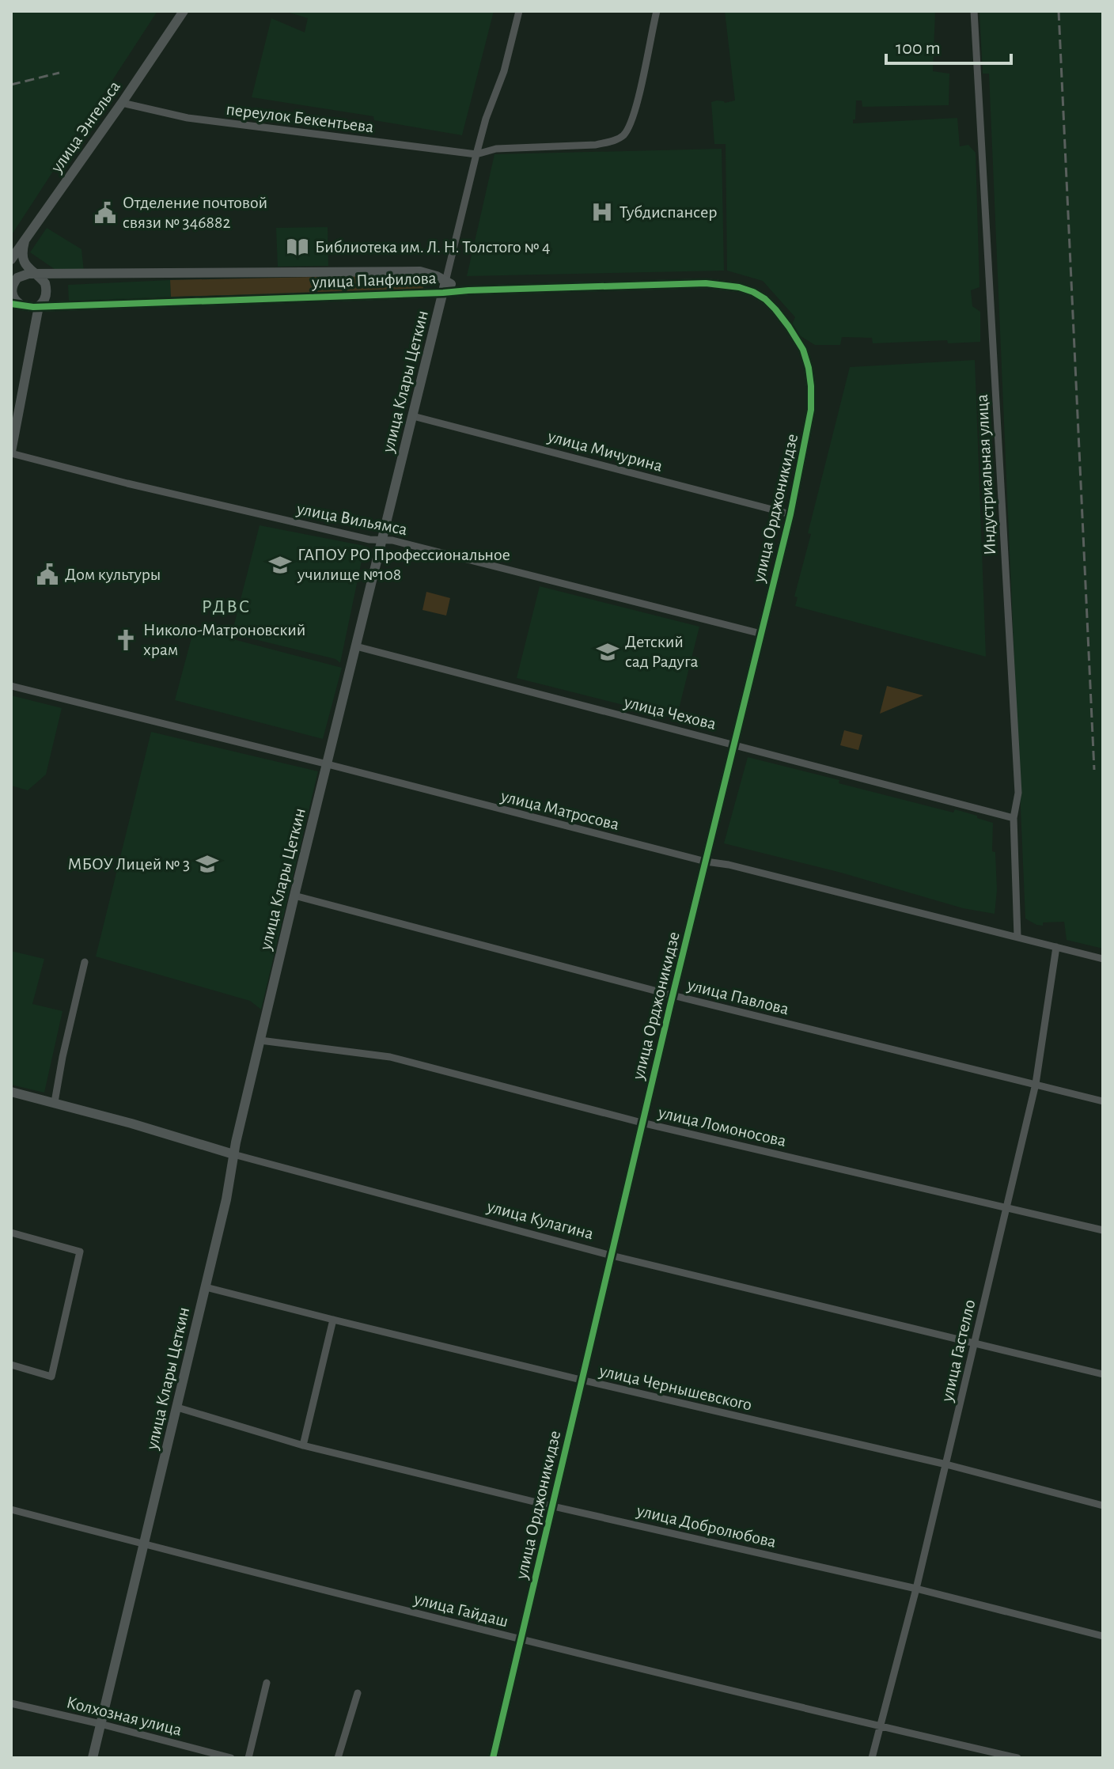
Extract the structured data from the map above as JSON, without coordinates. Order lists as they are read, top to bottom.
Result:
{
  "streets": {
    "street": [
      "переулок Бекентьева",
      "улица Энгельса",
      "улица Панфилова",
      "улица Клары Цеткин",
      "улица Мичурина",
      "Индустриальная улица",
      "улица Орджоникидзе",
      "улица Вильямса",
      "улица Чехова",
      "улица Матросова",
      "улица Павлова",
      "улица Ломоносова",
      "улица Кулагина",
      "улица Гастелло",
      "улица Чернышевского",
      "улица Добролюбова",
      "улица Гайдаш",
      "Колхозная улица"
    ]
  },
  "crossings": [
    ["переулок Бекентьева", "улица Энгельса"],
    ["переулок Бекентьева", "улица Клары Цеткин"],
    ["улица Панфилова", "улица Клары Цеткин"],
    ["улица Панфилова", "улица Орджоникидзе"],
    ["улица Клары Цеткин", "улица Мичурина"],
    ["улица Клары Цеткин", "улица Вильямса"],
    ["улица Клары Цеткин", "улица Чехова"],
    ["улица Клары Цеткин", "улица Матросова"],
    ["улица Клары Цеткин", "улица Павлова"],
    ["улица Клары Цеткин", "улица Ломоносова"],
    ["улица Клары Цеткин", "улица Кулагина"],
    ["улица Клары Цеткин", "улица Чернышевского"],
    ["улица Клары Цеткин", "улица Добролюбова"],
    ["улица Клары Цеткин", "улица Гайдаш"],
    ["улица Клары Цеткин", "Колхозная улица"],
    ["улица Мичурина", "улица Орджоникидзе"],
    ["Индустриальная улица", "улица Чехова"],
    ["Индустриальная улица", "улица Матросова"],
    ["улица Орджоникидзе", "улица Вильямса"],
    ["улица Орджоникидзе", "улица Чехова"],
    ["улица Орджоникидзе", "улица Матросова"],
    ["улица Орджоникидзе", "улица Павлова"],
    ["улица Орджоникидзе", "улица Ломоносова"],
    ["улица Орджоникидзе", "улица Кулагина"],
    ["улица Орджоникидзе", "улица Чернышевского"],
    ["улица Орджоникидзе", "улица Добролюбова"],
    ["улица Орджоникидзе", "улица Гайдаш"],
    ["улица Матросова", "улица Гастелло"],
    ["улица Павлова", "улица Гастелло"],
    ["улица Ломоносова", "улица Гастелло"],
    ["улица Кулагина", "улица Гастелло"],
    ["улица Гастелло", "улица Чернышевского"],
    ["улица Гастелло", "улица Добролюбова"],
    ["улица Гастелло", "улица Гайдаш"]
  ],
  "districts": ["РДВС"],
  "places": {
    "hospital": ["Тубдиспансер"],
    "public building": ["Отделение почтовой связи № 346882", "Дом культуры"],
    "library": ["Библиотека им. Л. Н. Толстого № 4"],
    "school or university": ["ГАПОУ РО Профессиональное училище №108", "Детский сад Радуга", "МБОУ Лицей № 3"],
    "church": ["Николо-Матроновский храм"]
  },
  "scale_bar": "100 m"
}
